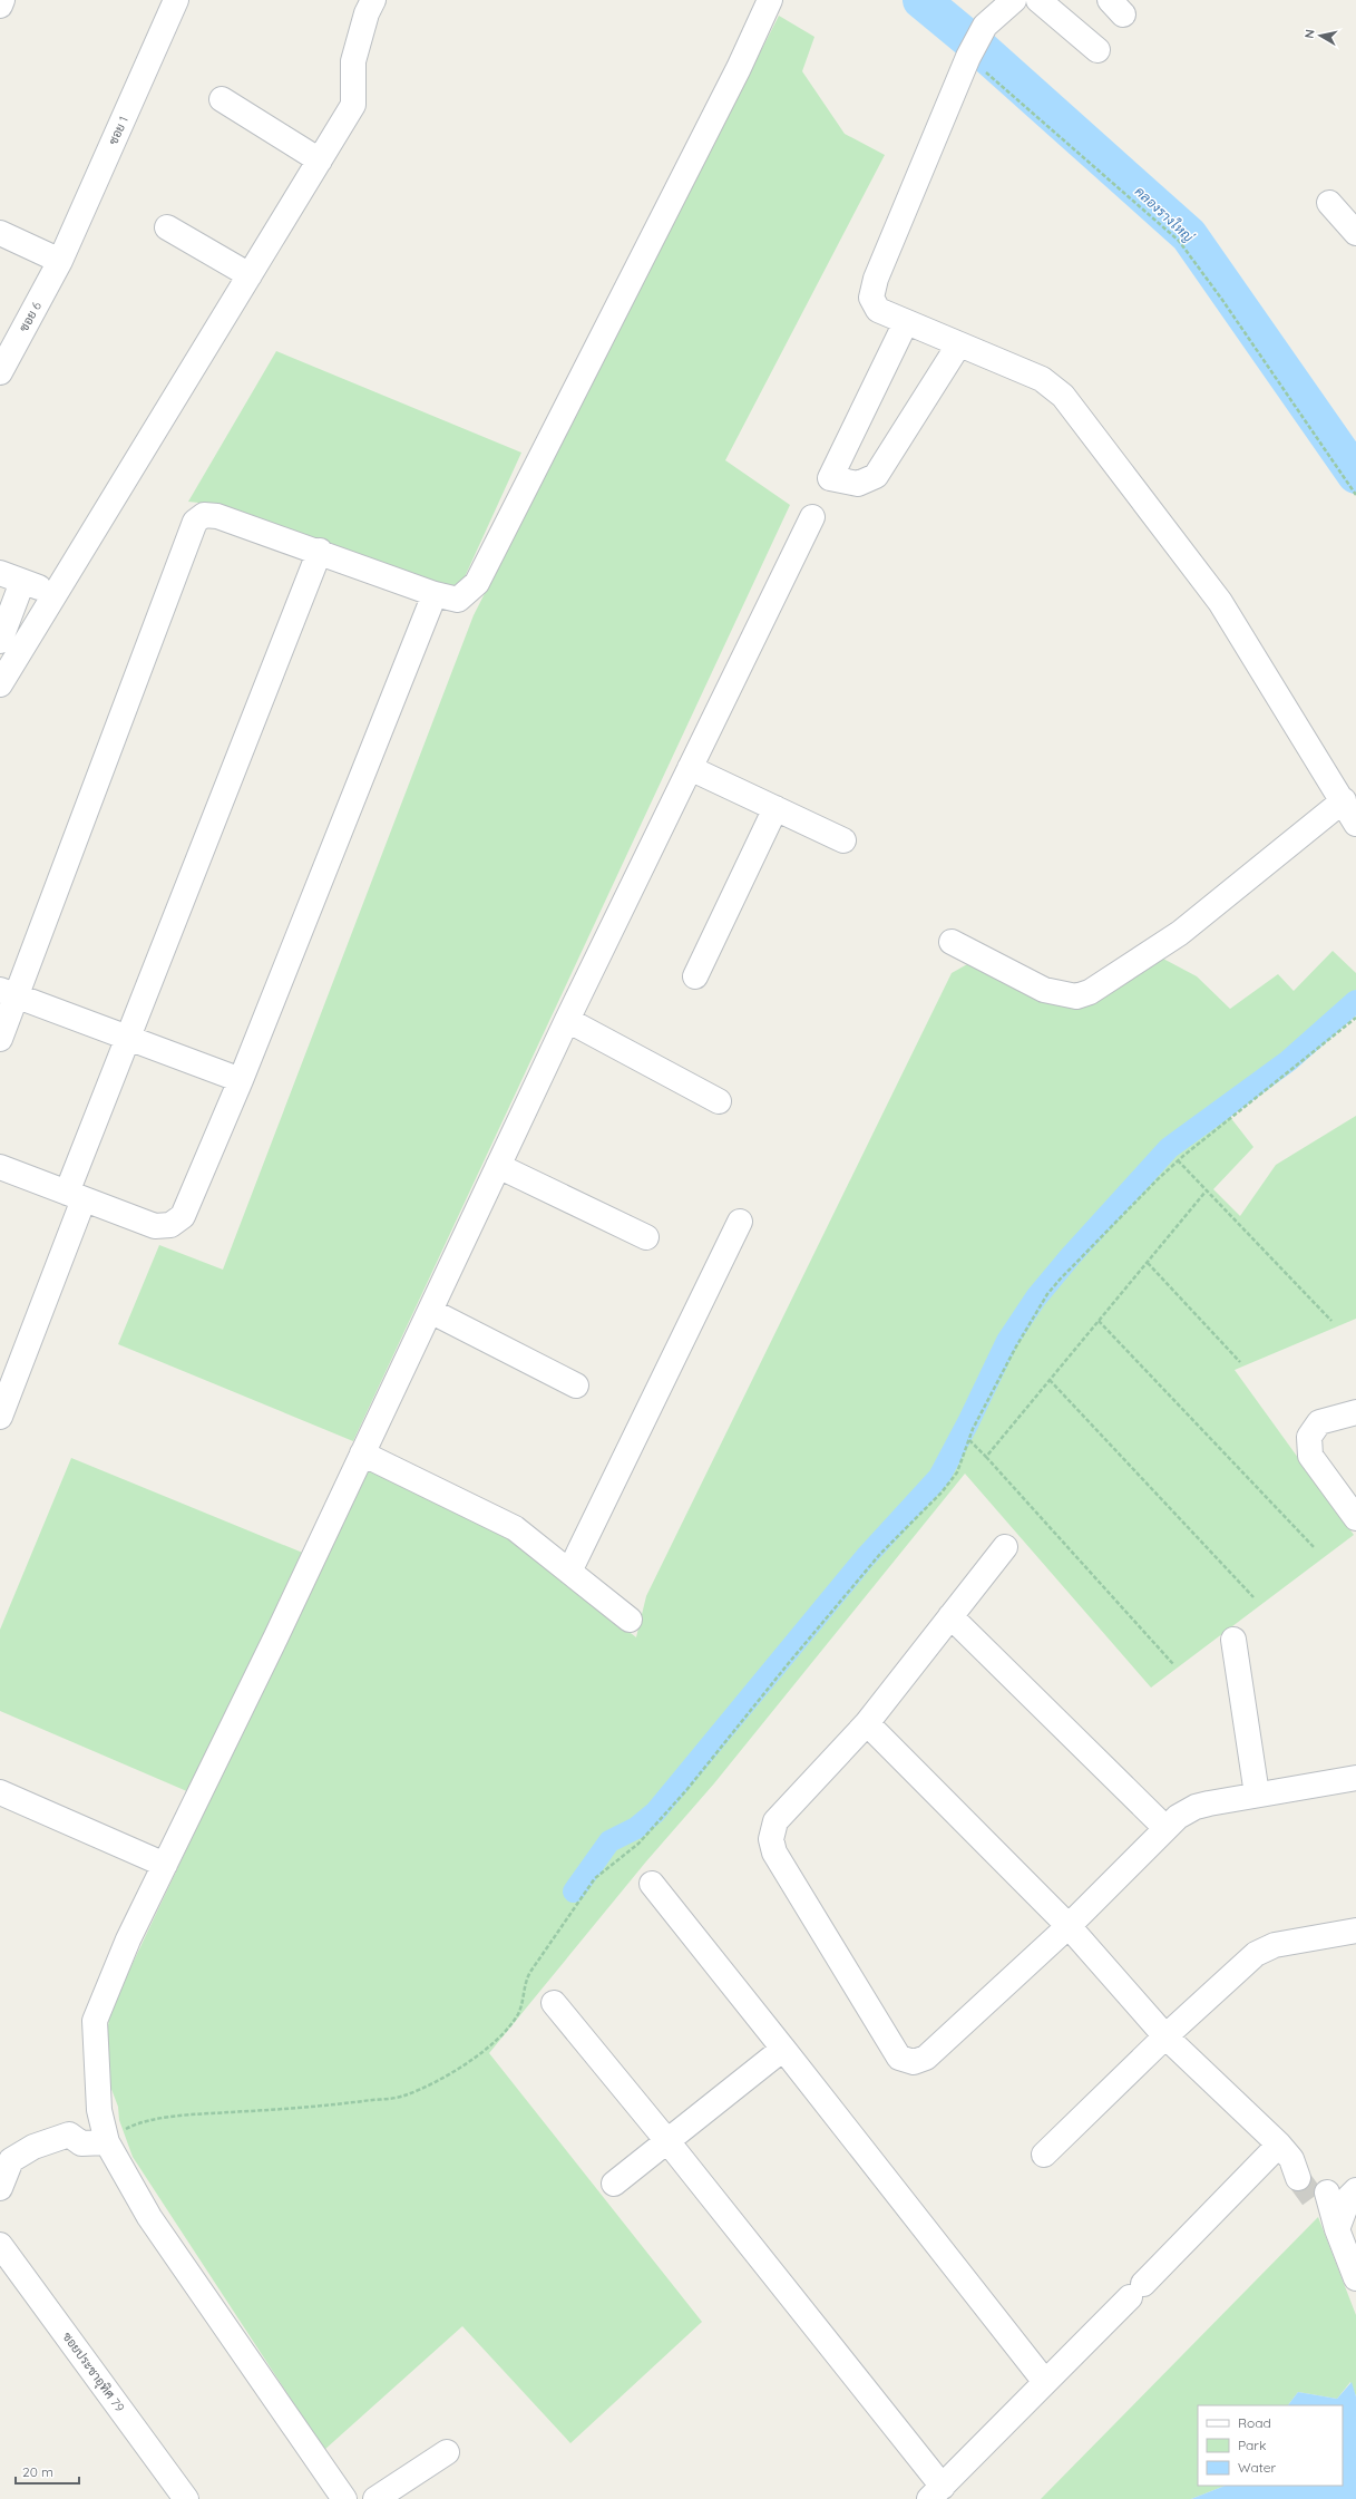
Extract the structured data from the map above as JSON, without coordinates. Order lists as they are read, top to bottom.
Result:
{
  "streets": {
    "street": ["ซอย 1", "ซอย 6", "ซอยประชาอุทิศ 79"]
  },
  "crossings": [
    ["ซอย 1", "ซอย 6"]
  ],
  "water": ["คลองรางใหญ่"],
  "legend": ["Road", "Park", "Water"],
  "scale_bar": "20 m",
  "north": "left"
}
